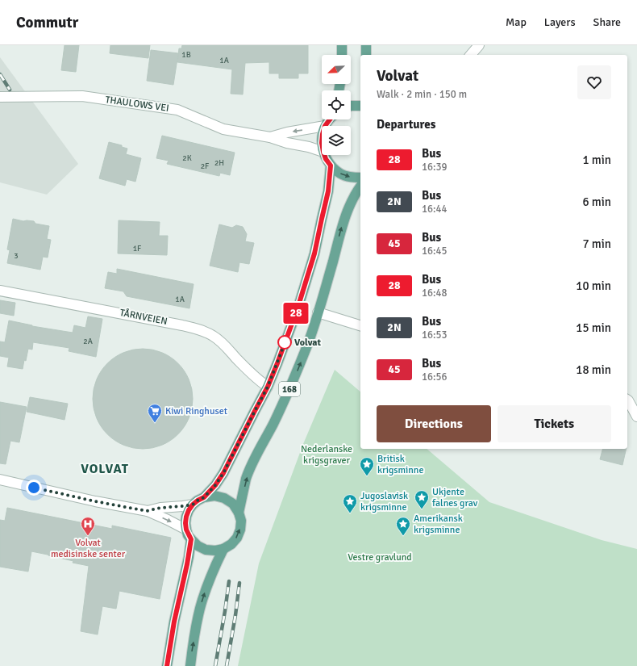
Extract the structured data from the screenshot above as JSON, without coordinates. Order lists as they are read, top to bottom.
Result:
{
  "streets": {
    "main road": ["168"],
    "street": ["THAULOWS VEI", "TÅRNVEIEN"]
  },
  "crossings": [
    ["TÅRNVEIEN", "168"]
  ],
  "districts": ["VOLVAT"],
  "parks": ["Nederlanske krigsgraver", "Vestre gravlund"],
  "places": {
    "other": ["Volvat"],
    "supermarket": ["Kiwi Ringhuset"],
    "place": [
      "Britisk krigsminne",
      "Ukjente falnes grav",
      "Jugoslavisk krigsminne",
      "Amerikansk krigsminne"
    ],
    "hospital": ["Volvat medisinske senter"]
  },
  "lines": ["bus line 28"],
  "house_numbers": [
    "1B",
    "1A",
    "2K",
    "2H",
    "2F",
    "1F",
    "3",
    "1A",
    "2A"
  ],
  "north": "bottom left",
  "page": {
    "header": "Commutr",
    "nav": ["Map", "Layers", "Share"],
    "on_map": "28",
    "heading": [
      ["Volvat", "Walk · 2 min · 150 m"],
      "Departures"
    ],
    "list": [
      {
        "mark": "28",
        "name": "Bus",
        "note": "16:39",
        "value": "1 min"
      },
      {
        "mark": "2N",
        "name": "Bus",
        "note": "16:44",
        "value": "6 min"
      },
      {
        "mark": "45",
        "name": "Bus",
        "note": "16:45",
        "value": "7 min"
      },
      {
        "mark": "28",
        "name": "Bus",
        "note": "16:48",
        "value": "10 min"
      },
      {
        "mark": "2N",
        "name": "Bus",
        "note": "16:53",
        "value": "15 min"
      },
      {
        "mark": "45",
        "name": "Bus",
        "note": "16:56",
        "value": "18 min"
      }
    ],
    "buttons": ["Directions", "Tickets"]
  }
}
